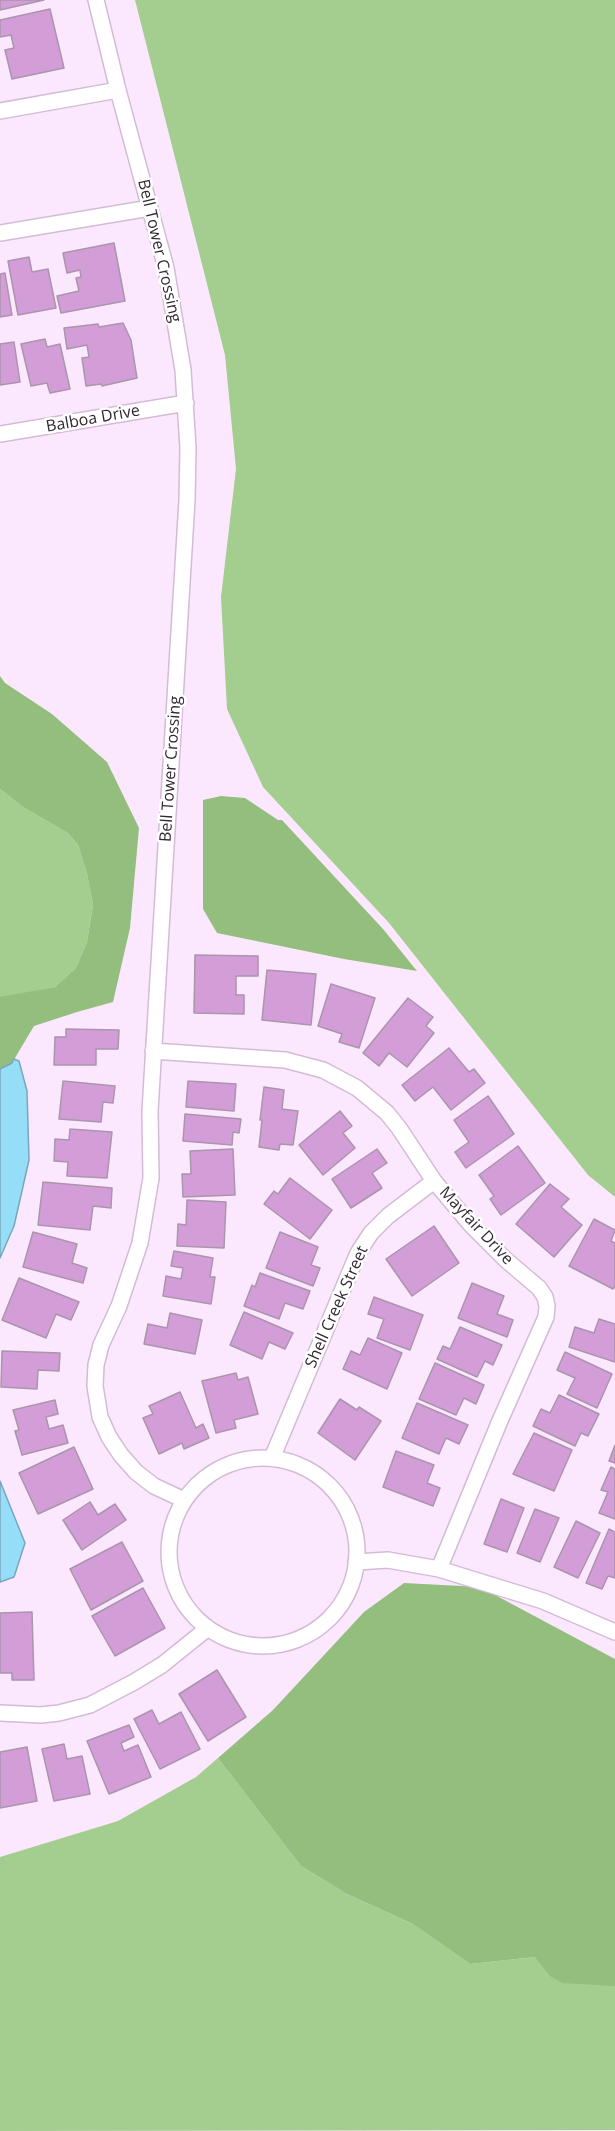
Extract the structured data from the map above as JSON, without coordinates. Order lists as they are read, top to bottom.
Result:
{
  "streets": {
    "street": [
      "Bell Tower Crossing",
      "Balboa Drive",
      "Mayfair Drive",
      "Shell Creek Street"
    ]
  },
  "crossings": [
    ["Bell Tower Crossing", "Balboa Drive"],
    ["Bell Tower Crossing", "Mayfair Drive"],
    ["Bell Tower Crossing", "Shell Creek Street"],
    ["Mayfair Drive", "Shell Creek Street"]
  ]
}
